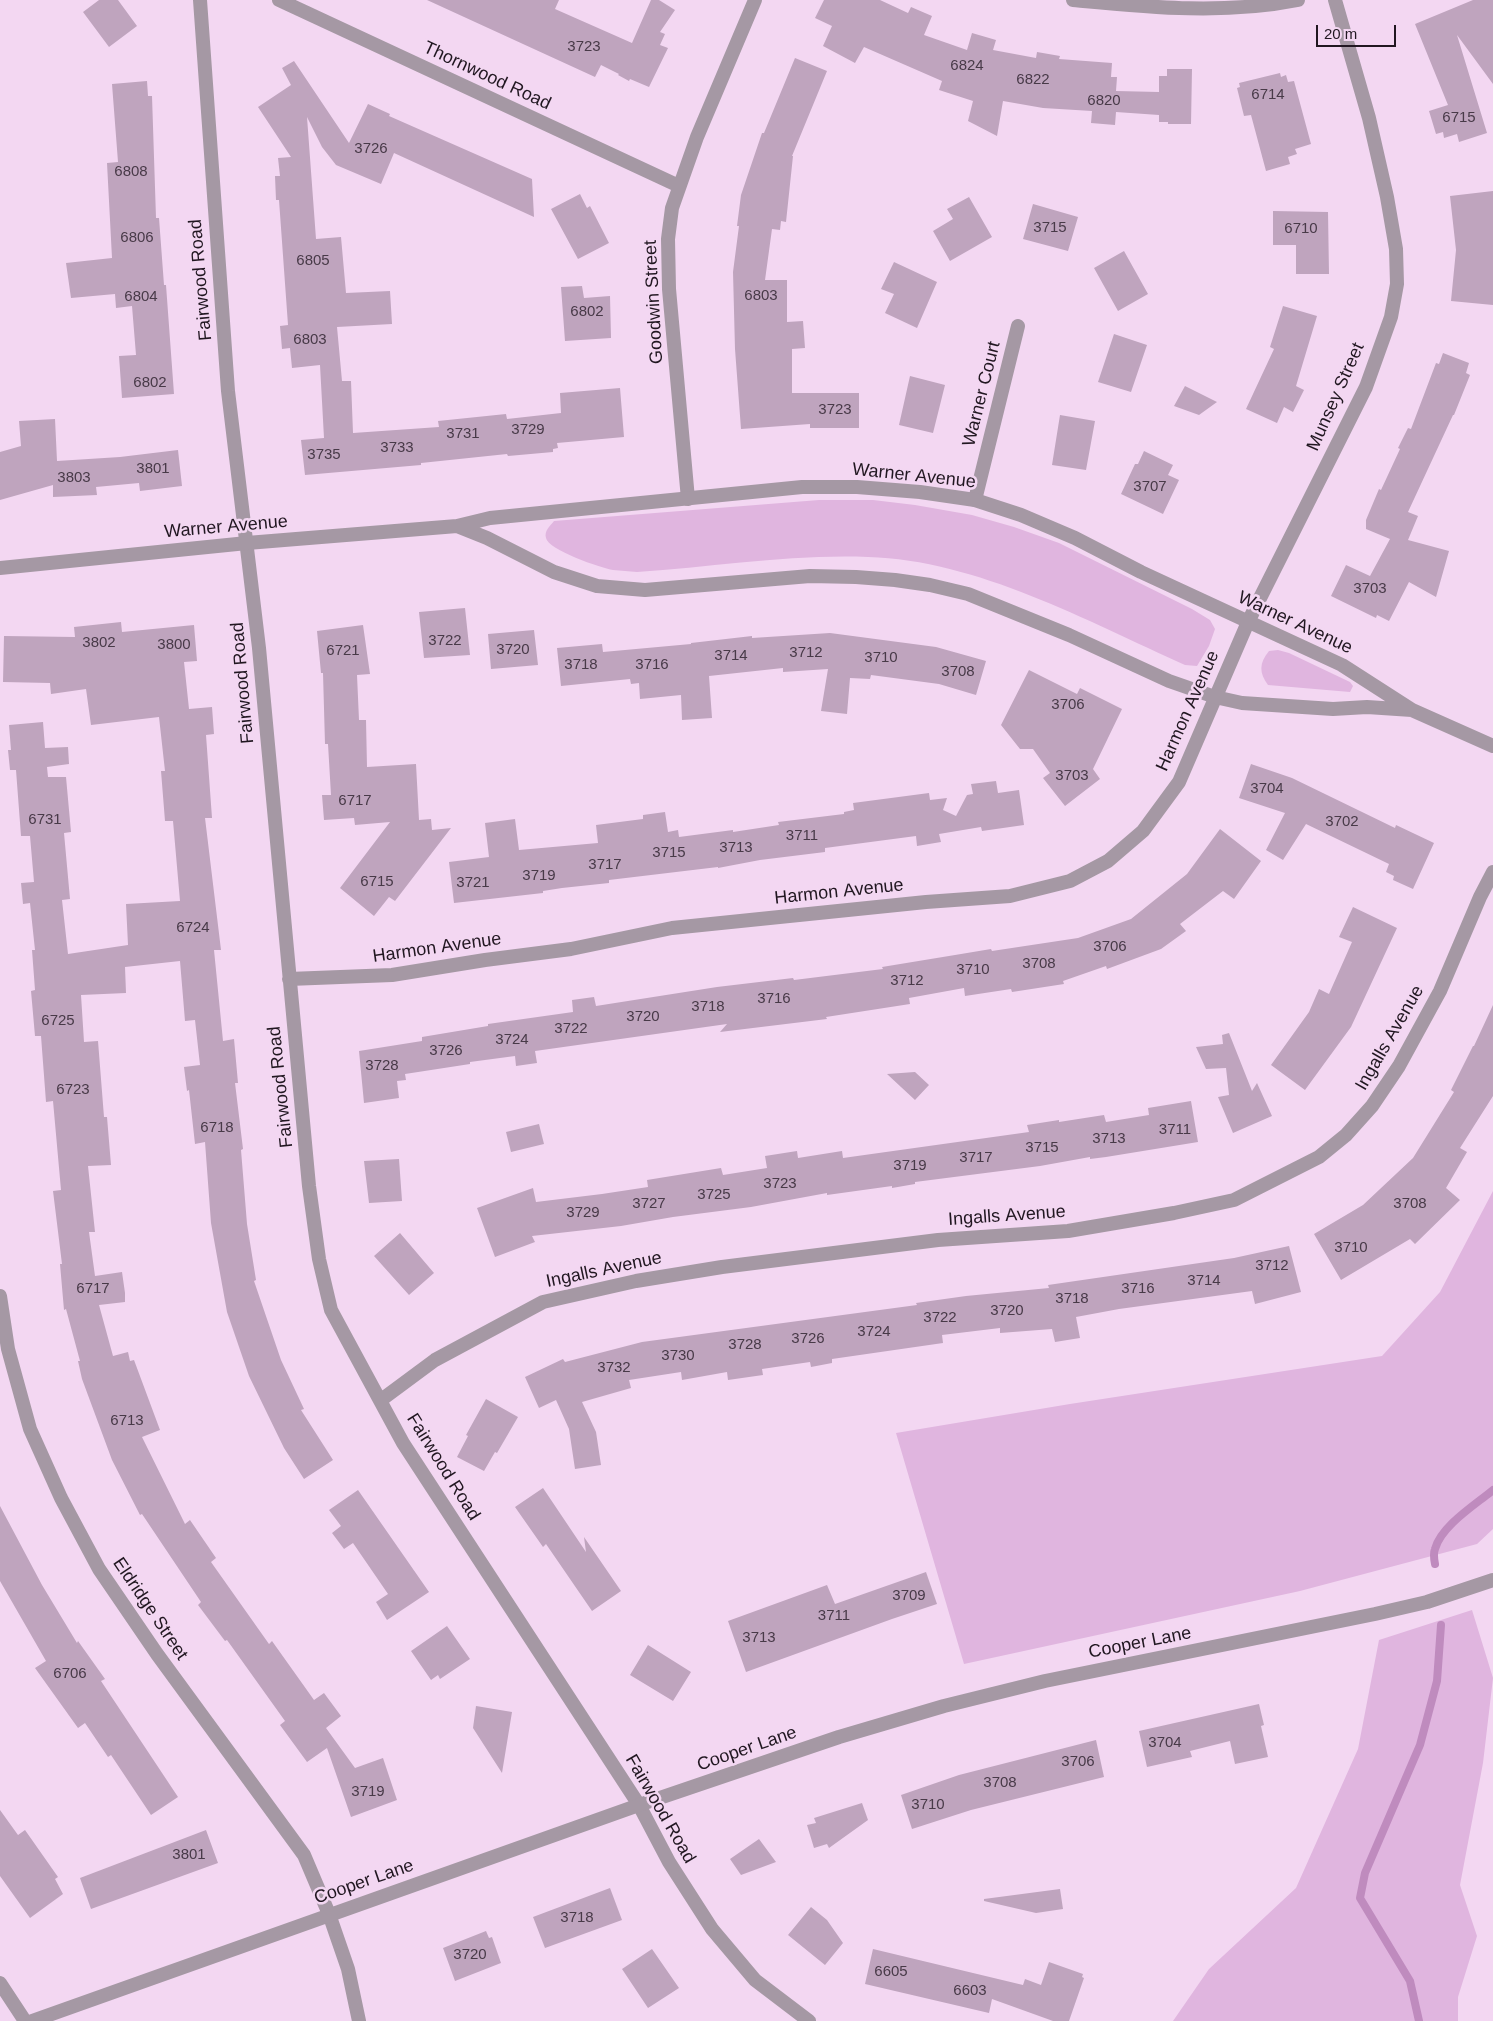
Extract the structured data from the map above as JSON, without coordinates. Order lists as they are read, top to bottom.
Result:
{
  "streets": {
    "street": [
      "Thornwood Road",
      "Fairwood Road",
      "Goodwin Street",
      "Warner Court",
      "Munsey Street",
      "Warner Avenue",
      "Harmon Avenue",
      "Ingalls Avenue",
      "Eldridge Street",
      "Cooper Lane"
    ]
  },
  "crossings": [
    ["Thornwood Road", "Goodwin Street"],
    ["Fairwood Road", "Warner Avenue"],
    ["Fairwood Road", "Harmon Avenue"],
    ["Fairwood Road", "Ingalls Avenue"],
    ["Fairwood Road", "Cooper Lane"],
    ["Goodwin Street", "Warner Avenue"],
    ["Warner Court", "Warner Avenue"],
    ["Munsey Street", "Warner Avenue"],
    ["Munsey Street", "Harmon Avenue"],
    ["Warner Avenue", "Harmon Avenue"],
    ["Eldridge Street", "Cooper Lane"]
  ],
  "house_numbers": [
    "3723",
    "6824",
    "6822",
    "6714",
    "6820",
    "6715",
    "3726",
    "6808",
    "3715",
    "6710",
    "6806",
    "6805",
    "6803",
    "6804",
    "6802",
    "6803",
    "6802",
    "3723",
    "3729",
    "3731",
    "3733",
    "3735",
    "3801",
    "3803",
    "3707",
    "3703",
    "3722",
    "3802",
    "3800",
    "3720",
    "6721",
    "3712",
    "3714",
    "3710",
    "3718",
    "3716",
    "3708",
    "3706",
    "3703",
    "3704",
    "6717",
    "6731",
    "3702",
    "3711",
    "3713",
    "3715",
    "3717",
    "3719",
    "6715",
    "3721",
    "6724",
    "3706",
    "3708",
    "3710",
    "3712",
    "3716",
    "3718",
    "3720",
    "6725",
    "3722",
    "3724",
    "3726",
    "3728",
    "6723",
    "6718",
    "3711",
    "3713",
    "3715",
    "3717",
    "3719",
    "3723",
    "3725",
    "3727",
    "3708",
    "3729",
    "3710",
    "3712",
    "3714",
    "6717",
    "3716",
    "3718",
    "3720",
    "3722",
    "3724",
    "3726",
    "3728",
    "3730",
    "3732",
    "6713",
    "3709",
    "3711",
    "3713",
    "6706",
    "3704",
    "3706",
    "3708",
    "3719",
    "3710",
    "3801",
    "3718",
    "3720",
    "6605",
    "6603"
  ],
  "scale_bar": "20 m"
}
